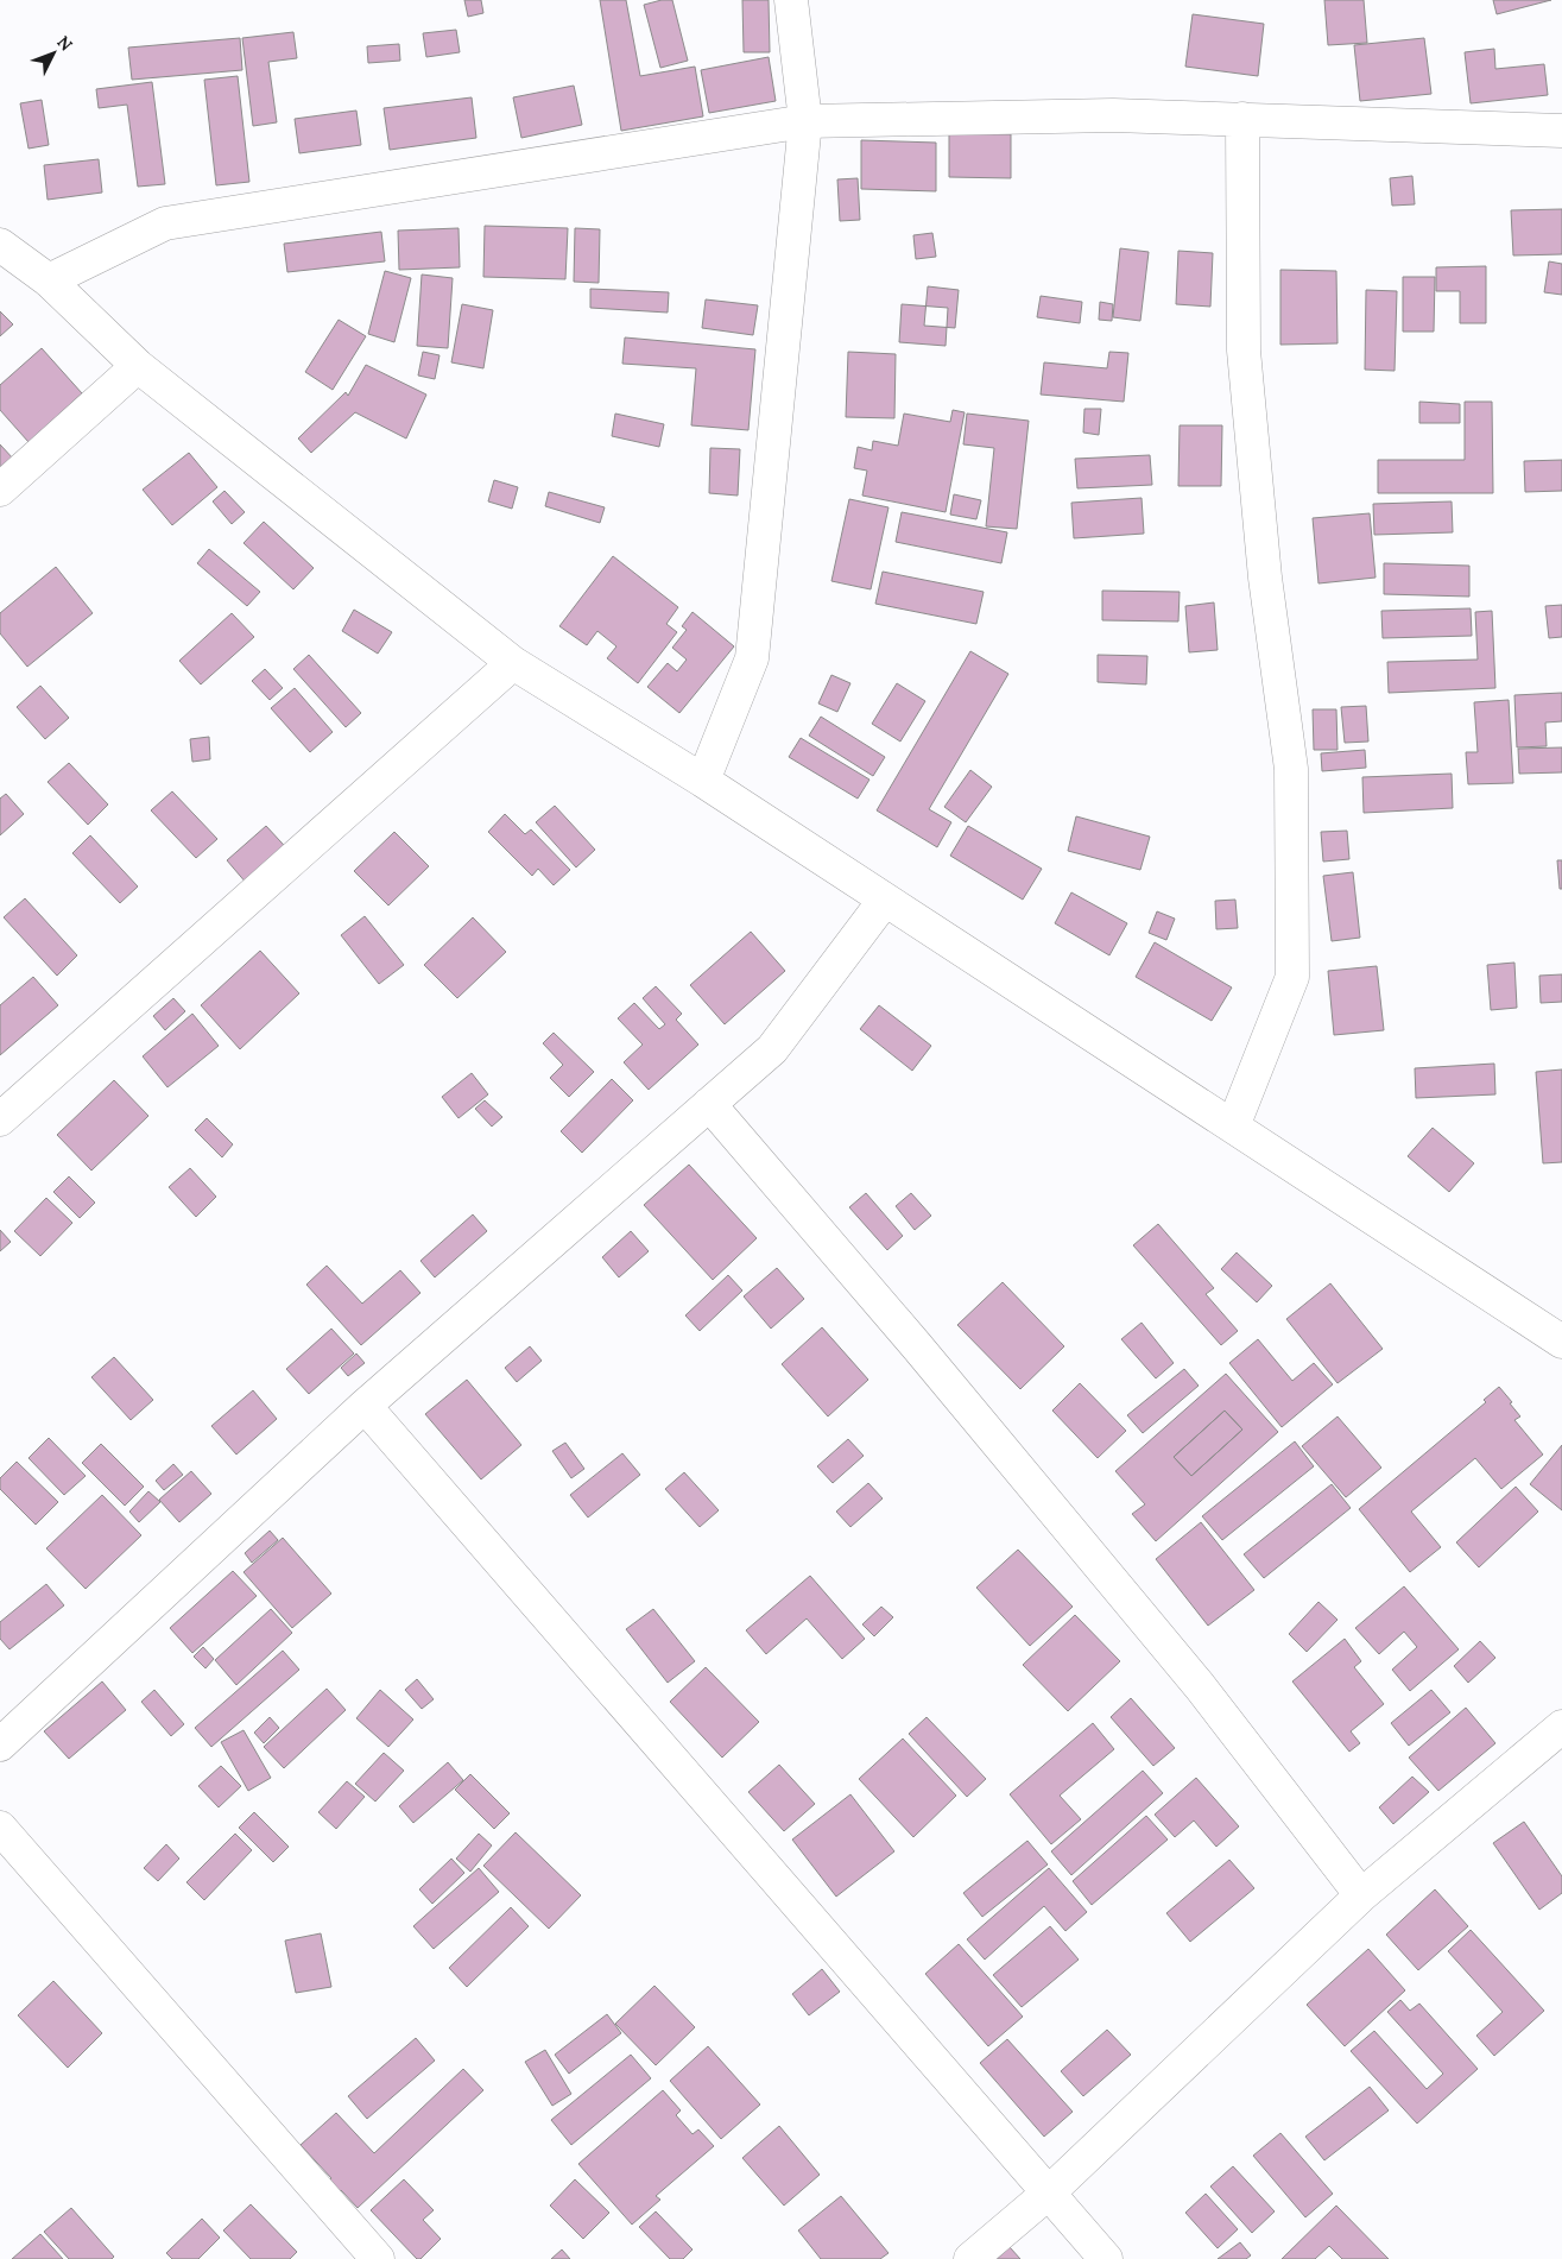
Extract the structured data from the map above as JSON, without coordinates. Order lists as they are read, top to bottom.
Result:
{
  "north": "top right"
}
